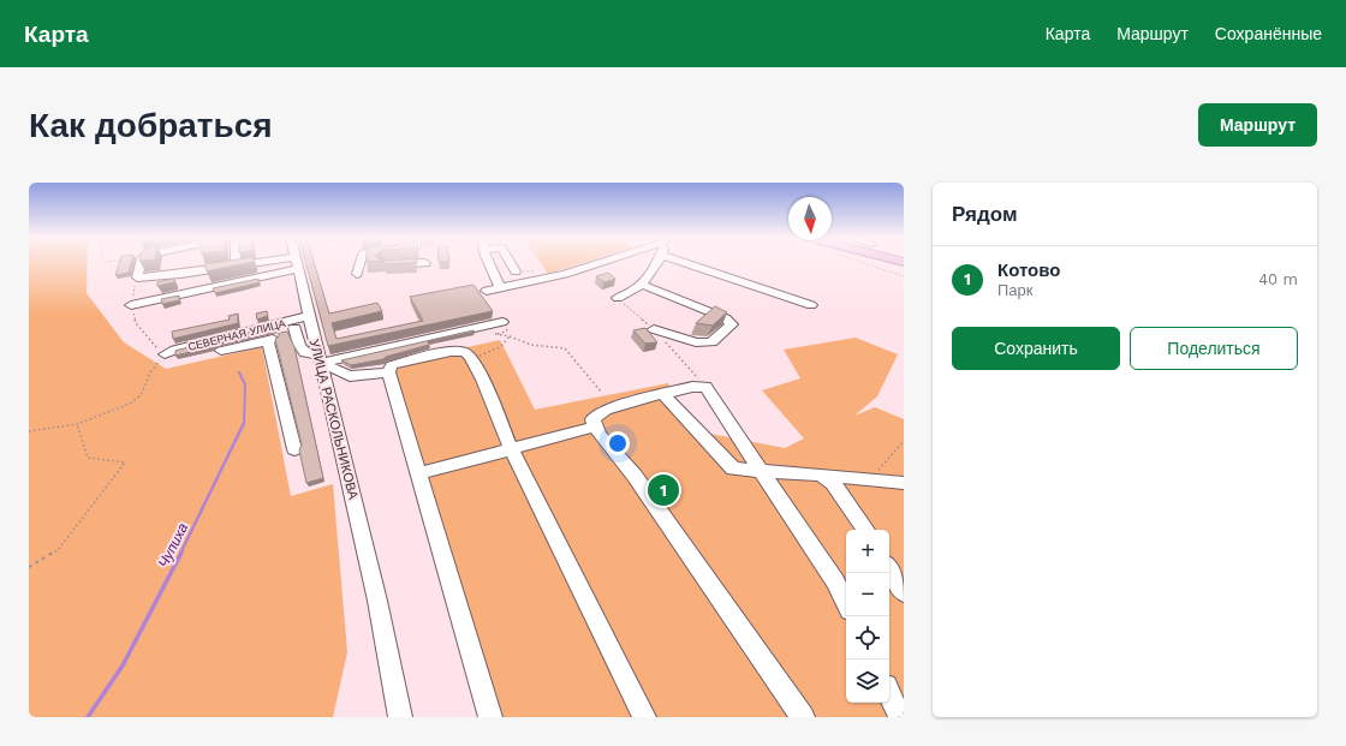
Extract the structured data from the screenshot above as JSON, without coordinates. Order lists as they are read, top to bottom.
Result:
{
  "streets": {
    "street": ["СЕВЕРНАЯ УЛИЦА", "УЛИЦА РАСКОЛЬНИКОВА"]
  },
  "crossings": [
    ["СЕВЕРНАЯ УЛИЦА", "УЛИЦА РАСКОЛЬНИКОВА"]
  ],
  "water": ["Чупиха"],
  "north": "bottom",
  "page": {
    "header": "Карта",
    "nav": ["Карта", "Маршрут", "Сохранённые"],
    "buttons": [
      "Маршрут",
      ["Сохранить", "Поделиться"]
    ],
    "title": "Как добраться",
    "heading": "Рядом",
    "list": [
      {
        "mark": "1",
        "name": "Котово",
        "note": "Парк",
        "value": "40 m"
      }
    ],
    "pins": "1",
    "map_buttons": ["+", "−"]
  }
}
